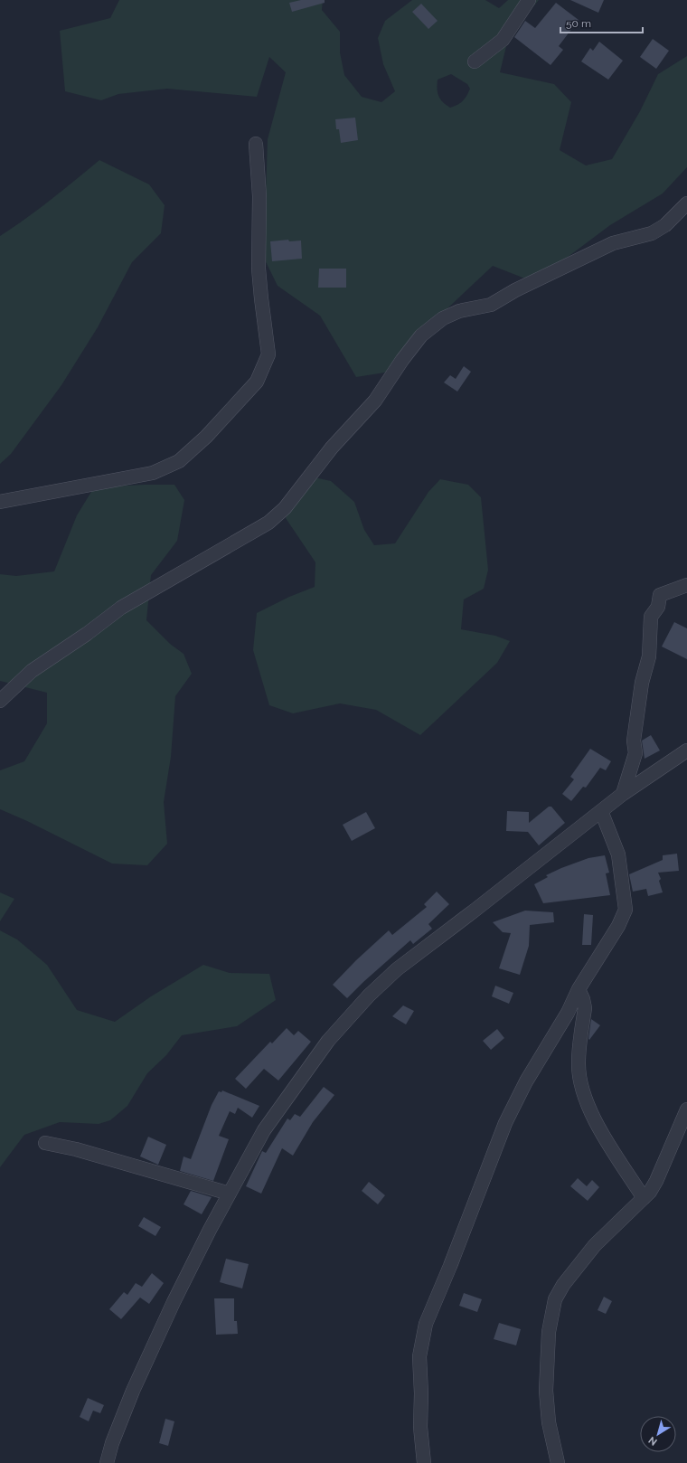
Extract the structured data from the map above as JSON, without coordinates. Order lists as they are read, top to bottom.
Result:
{
  "scale_bar": "50 m",
  "north": "bottom left"
}
